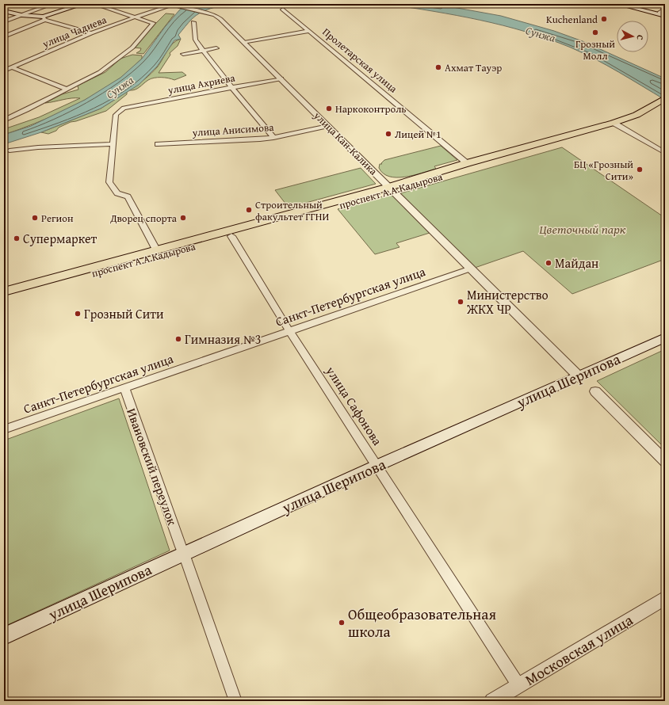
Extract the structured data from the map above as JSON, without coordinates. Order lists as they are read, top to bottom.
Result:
{
  "streets": {
    "main road": ["проспект А.А.Кадырова", "улица Шерипова"],
    "street": [
      "улица Чадиева",
      "Пролетарская улица",
      "улица Ахриева",
      "улица Анисимова",
      "улица Кан-Калика",
      "Санкт-Петербургская улица",
      "улица Сафонова",
      "Ивановский переулок",
      "Московская улица"
    ]
  },
  "crossings": [
    ["улица Чадиева", "улица Кан-Калика"],
    ["Пролетарская улица", "проспект А.А.Кадырова"],
    ["улица Ахриева", "улица Кан-Калика"],
    ["улица Анисимова", "улица Кан-Калика"],
    ["улица Кан-Калика", "проспект А.А.Кадырова"],
    ["улица Кан-Калика", "Санкт-Петербургская улица"],
    ["улица Кан-Калика", "улица Шерипова"],
    ["проспект А.А.Кадырова", "улица Сафонова"],
    ["Санкт-Петербургская улица", "улица Сафонова"],
    ["Санкт-Петербургская улица", "Ивановский переулок"],
    ["улица Шерипова", "улица Сафонова"],
    ["улица Шерипова", "Ивановский переулок"],
    ["улица Сафонова", "Московская улица"]
  ],
  "water": ["Сунжа"],
  "parks": ["Цветочный парк"],
  "places": [
    "Kuchenland",
    "Грозный Молл",
    "Ахмат Тауэр",
    "Наркоконтроль",
    "Лицей №1",
    "БЦ «Грозный Сити»",
    "Строительный факультет ГГНИ",
    "Регион",
    "Дворец спорта",
    "Супермаркет",
    "Майдан",
    "Министерство ЖКХ ЧР",
    "Грозный Сити",
    "Гимназия №3",
    "Общеобразовательная школа"
  ],
  "north": "right"
}
